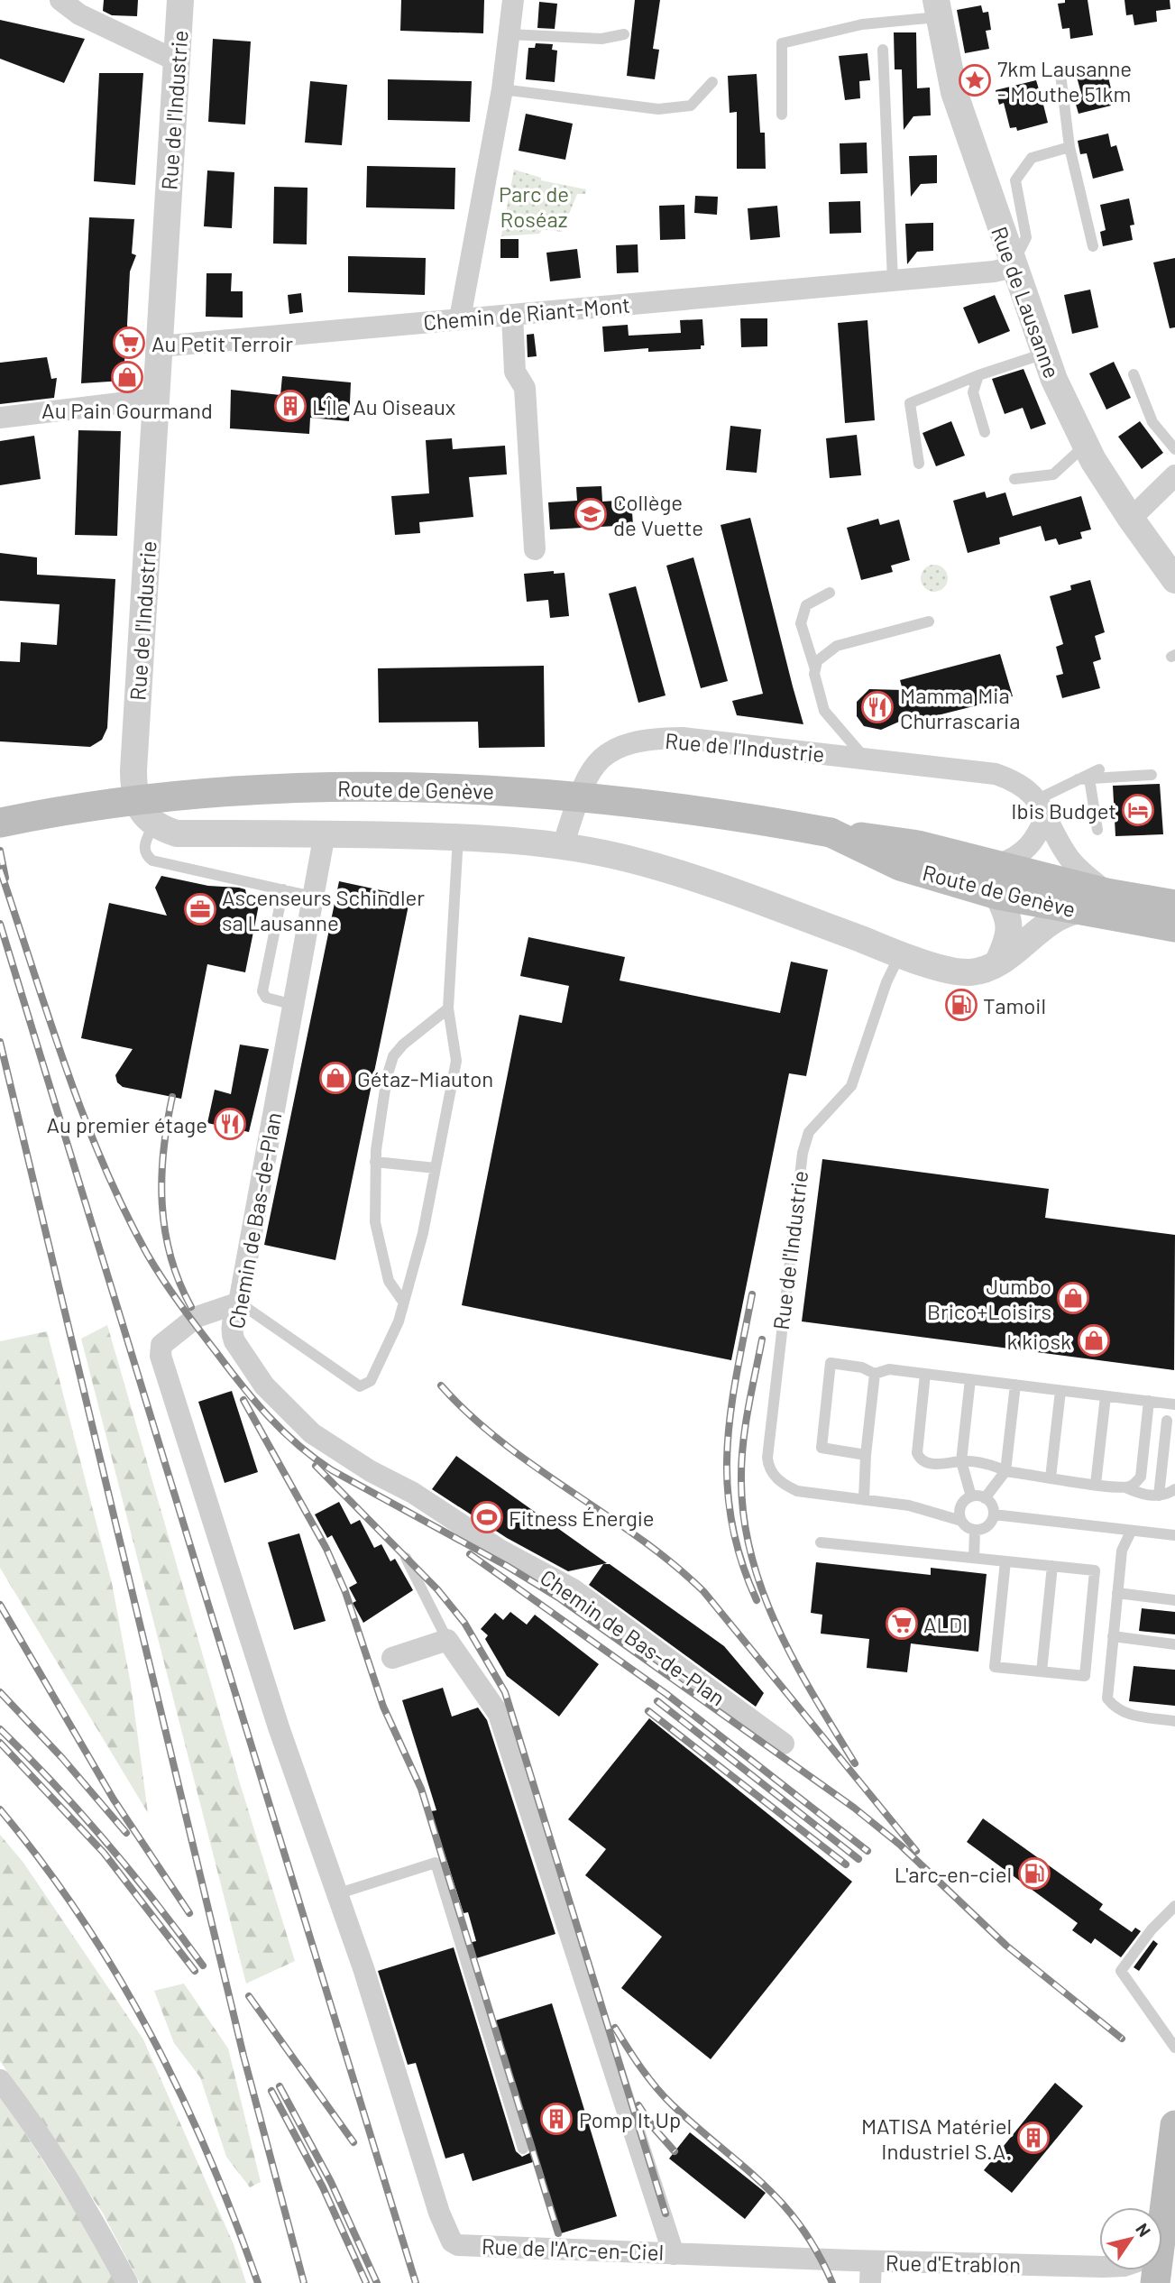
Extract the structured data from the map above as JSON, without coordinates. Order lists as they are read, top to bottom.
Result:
{
  "streets": {
    "main road": ["Route de Genève"],
    "street": [
      "Rue de l'Industrie",
      "Rue de Lausanne",
      "Chemin de Riant-Mont",
      "Chemin de Bas-de-Plan",
      "Rue de l'Arc-en-Ciel",
      "Rue d'Etrablon"
    ]
  },
  "crossings": [
    ["Rue de l'Industrie", "Chemin de Riant-Mont"],
    ["Rue de l'Industrie", "Route de Genève"],
    ["Rue de Lausanne", "Chemin de Riant-Mont"],
    ["Chemin de Bas-de-Plan", "Rue de l'Arc-en-Ciel"],
    ["Rue de l'Arc-en-Ciel", "Rue d'Etrablon"]
  ],
  "parks": ["Parc de Roséaz"],
  "places": {
    "place": ["7km Lausanne - Mouthe 51km"],
    "supermarket": ["Au Petit Terroir", "ALDI"],
    "shop": [
      "Au Pain Gourmand",
      "Gétaz-Miauton",
      "Jumbo Brico+Loisirs",
      "k kiosk"
    ],
    "building": ["L'Île Au Oiseaux", "Pomp It Up", "MATISA Matériel Industriel S.A."],
    "school or university": ["Collège de Vuette"],
    "restaurant": ["Mamma Mia Churrascaria", "Au premier étage"],
    "hotel": ["Ibis Budget"],
    "office": ["Ascenseurs Schindler sa Lausanne"],
    "fuel station": ["Tamoil", "L'arc-en-ciel"],
    "sports": ["Fitness Énergie"]
  },
  "north": "top right"
}
